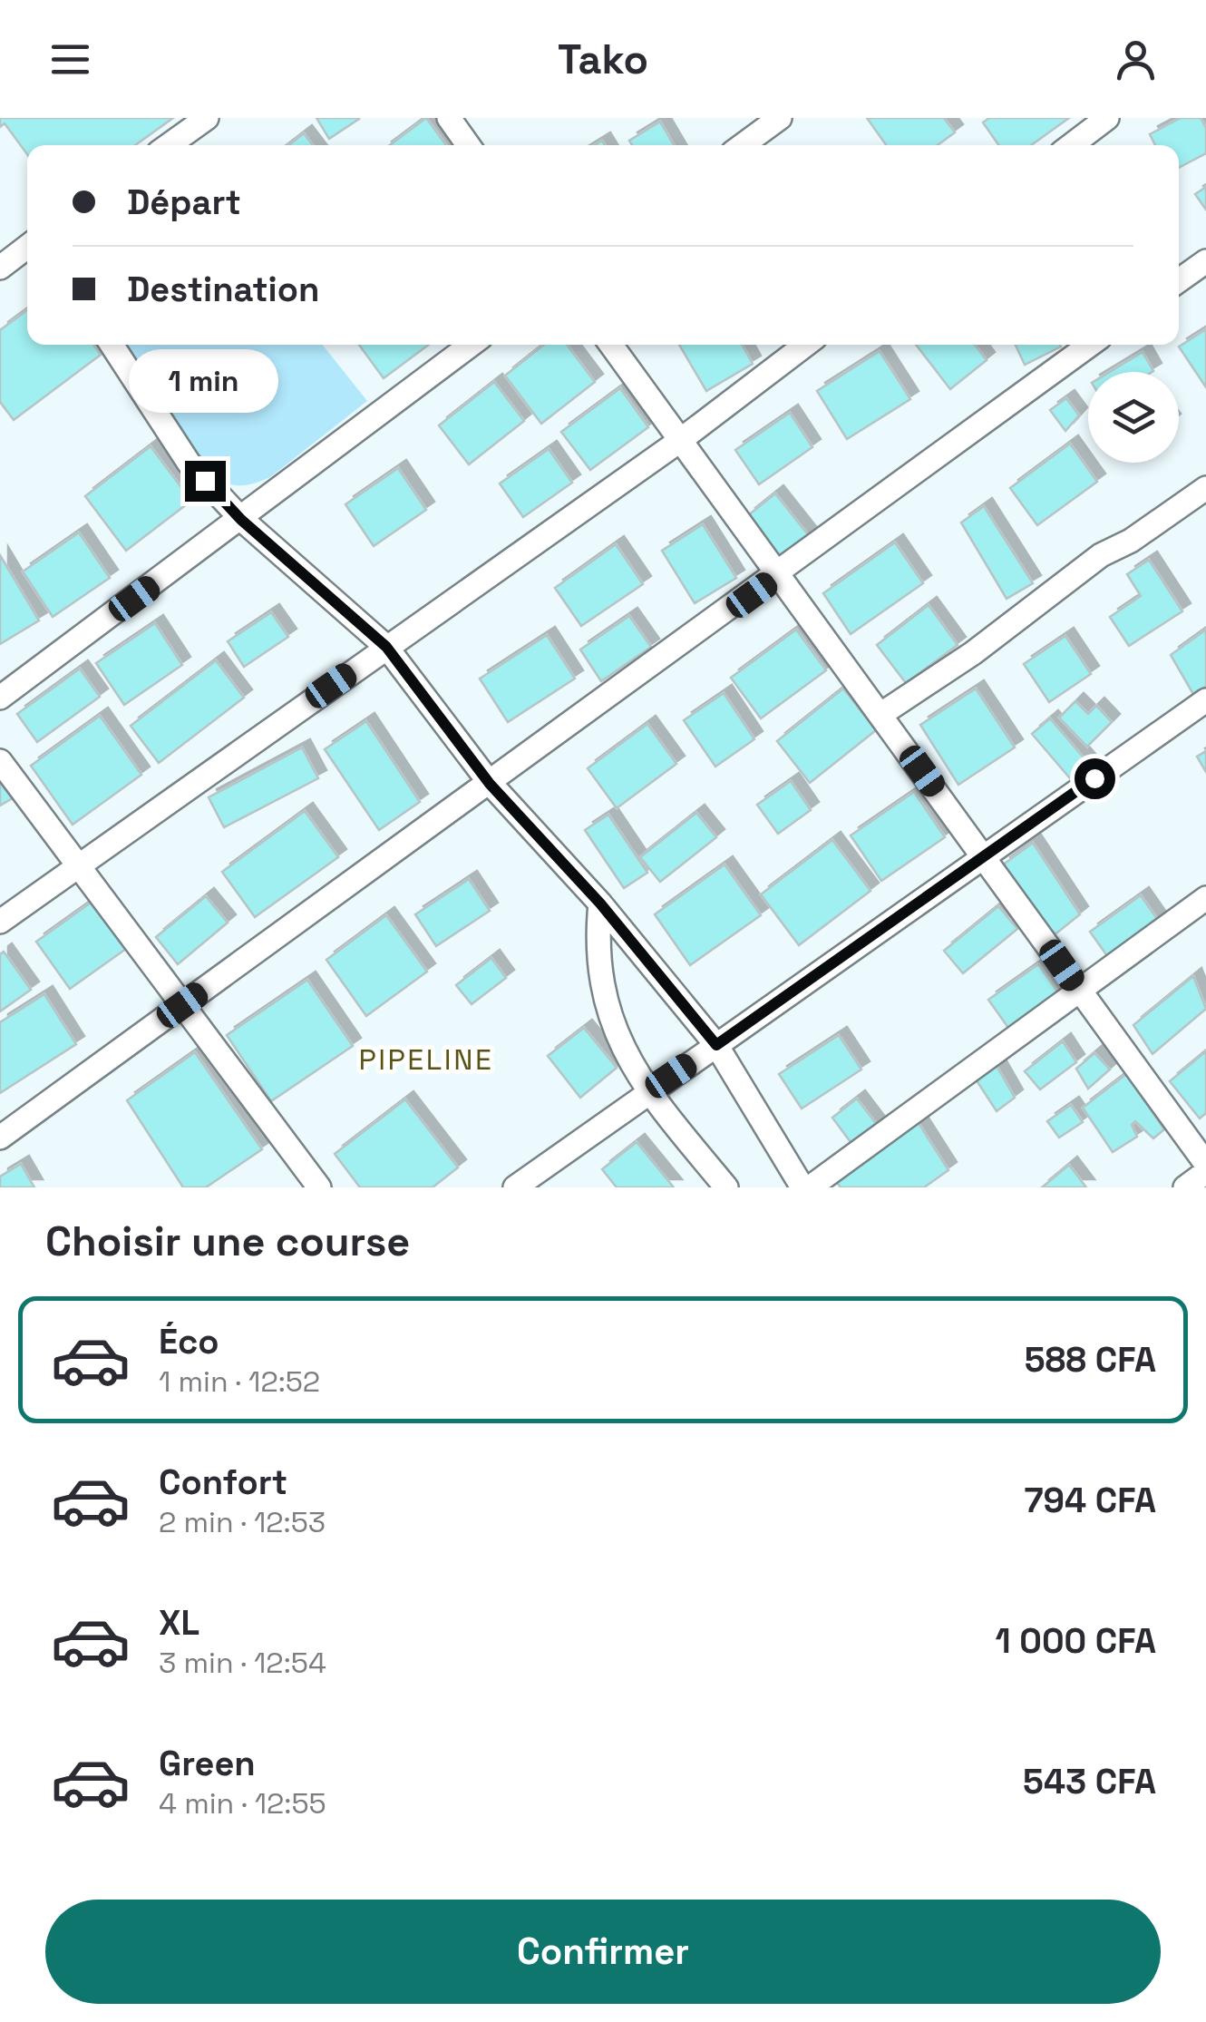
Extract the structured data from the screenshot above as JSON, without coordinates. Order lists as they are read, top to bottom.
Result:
{
  "districts": ["PIPELINE"],
  "page": {
    "header": "Tako",
    "banner": ["Départ", "Destination"],
    "bubble": "1 min",
    "heading": "Choisir une course",
    "list": [
      {
        "name": "Éco",
        "note": "1 min · 12:52",
        "value": "588 CFA"
      },
      {
        "name": "Confort",
        "note": "2 min · 12:53",
        "value": "794 CFA"
      },
      {
        "name": "XL",
        "note": "3 min · 12:54",
        "value": "1 000 CFA"
      },
      {
        "name": "Green",
        "note": "4 min · 12:55",
        "value": "543 CFA"
      }
    ],
    "buttons": "Confirmer"
  }
}
